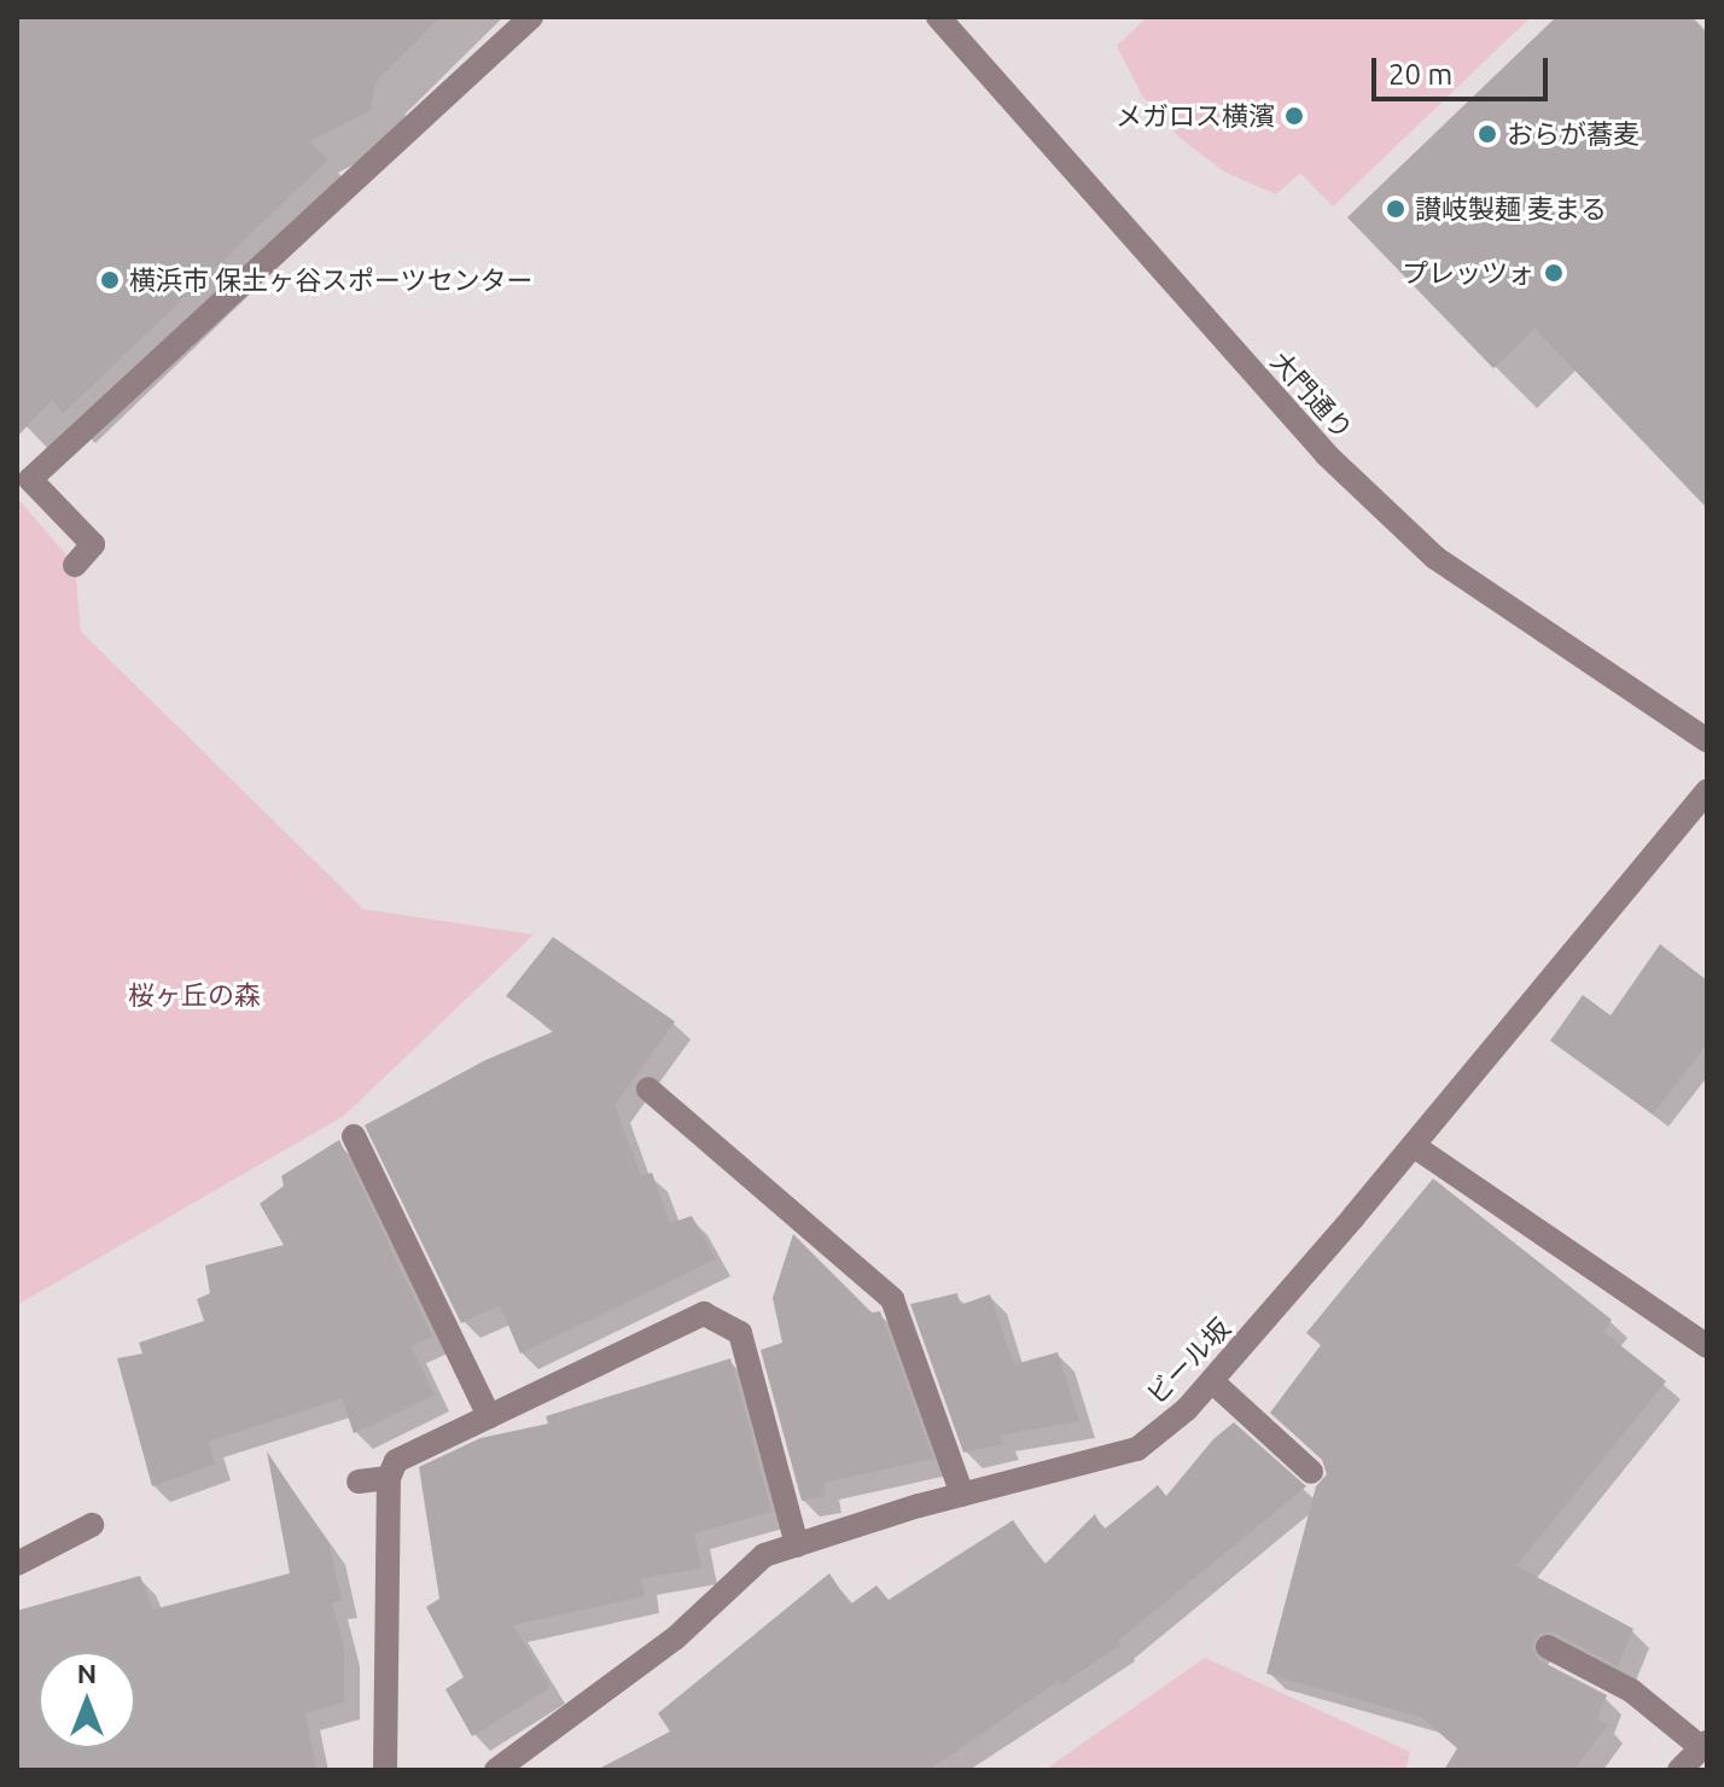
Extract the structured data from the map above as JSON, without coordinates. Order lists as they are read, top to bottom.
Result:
{
  "streets": {
    "street": ["大門通り", "ビール坂"]
  },
  "parks": ["桜ヶ丘の森"],
  "places": [
    "メガロス横濱",
    "おらが蕎麦",
    "讃岐製麺 麦まる",
    "プレッツォ",
    "横浜市 保土ヶ谷スポーツセンター"
  ],
  "scale_bar": "20 m",
  "north": "top"
}
